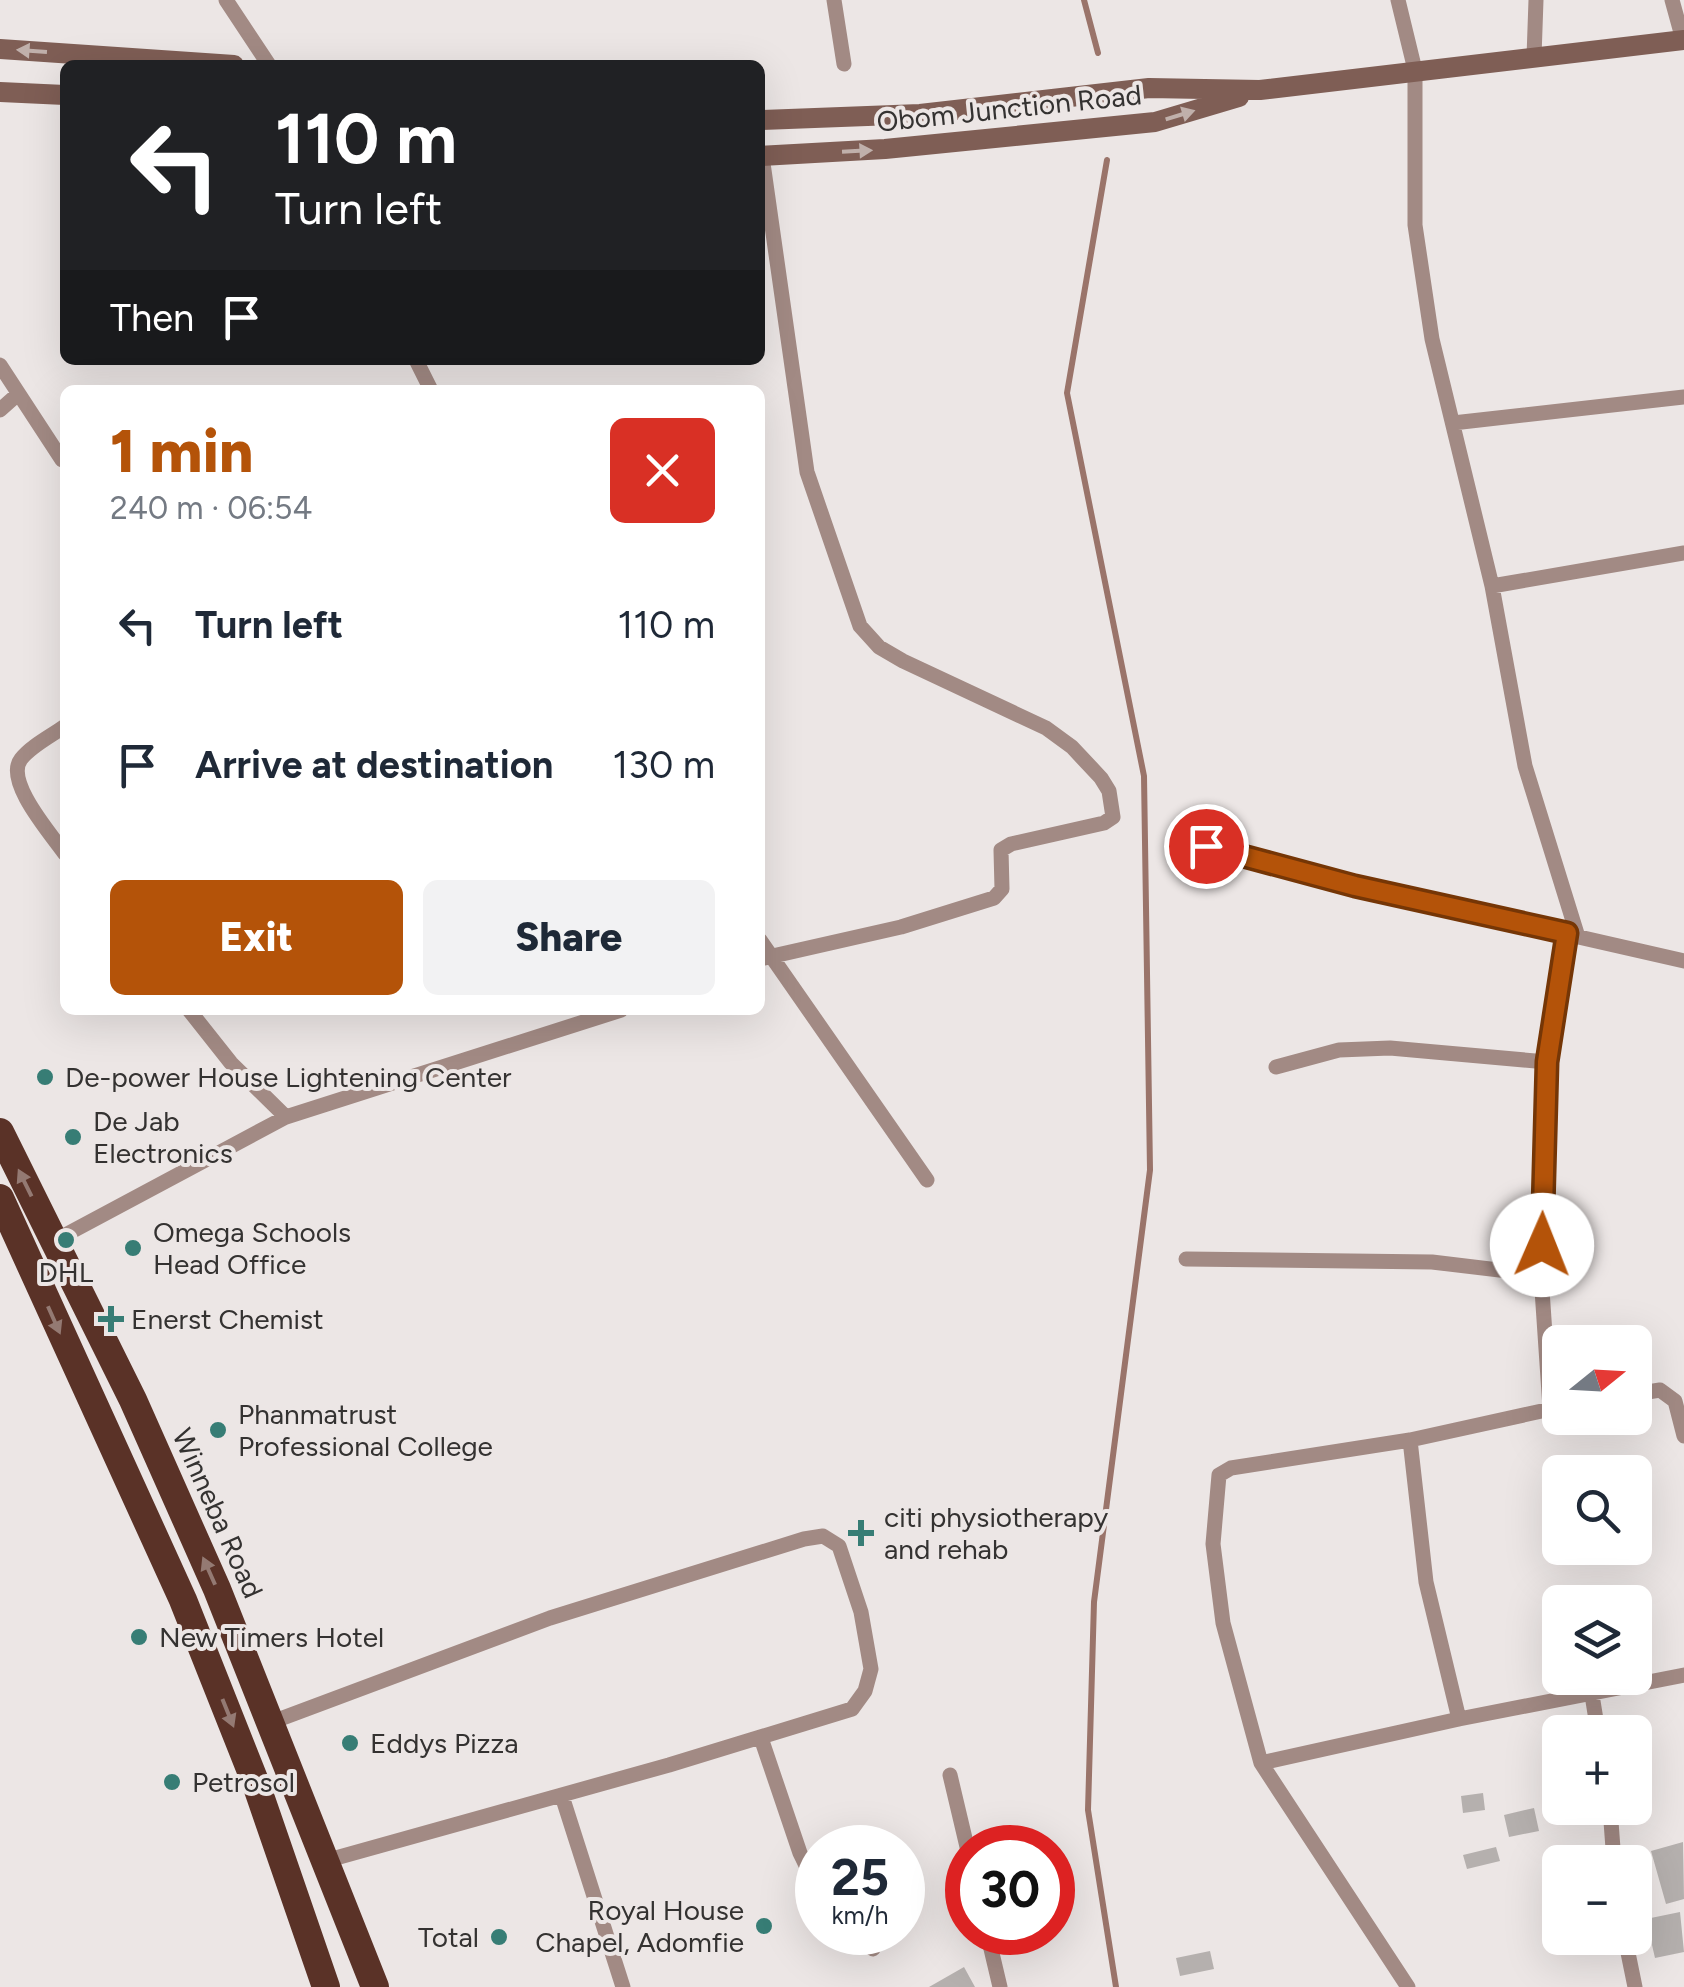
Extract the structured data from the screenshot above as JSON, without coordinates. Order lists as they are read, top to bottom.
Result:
{
  "streets": {
    "highway": ["Winneba Road"],
    "main road": ["Obom Junction Road"]
  },
  "places": {
    "other": [
      "De-power House Lightening Center",
      "De Jab Electronics",
      "DHL",
      "Omega Schools Head Office",
      "Phanmatrust Professional College",
      "New Timers Hotel",
      "Eddys Pizza",
      "Petrosol",
      "Royal House Chapel, Adomfie",
      "Total"
    ],
    "health": ["Enerst Chemist", "citi physiotherapy and rehab"]
  },
  "north": "right",
  "page": {
    "turn": ["110 m", "Turn left"],
    "then": "Then",
    "heading": ["1 min", "240 m · 06:54"],
    "list": [
      {
        "name": "Turn left",
        "value": "110 m"
      },
      {
        "name": "Arrive at destination",
        "value": "130 m"
      }
    ],
    "buttons": ["Exit", "Share"],
    "map_buttons": ["+", "−"],
    "speed": "25 km/h",
    "limit": "30"
  }
}
